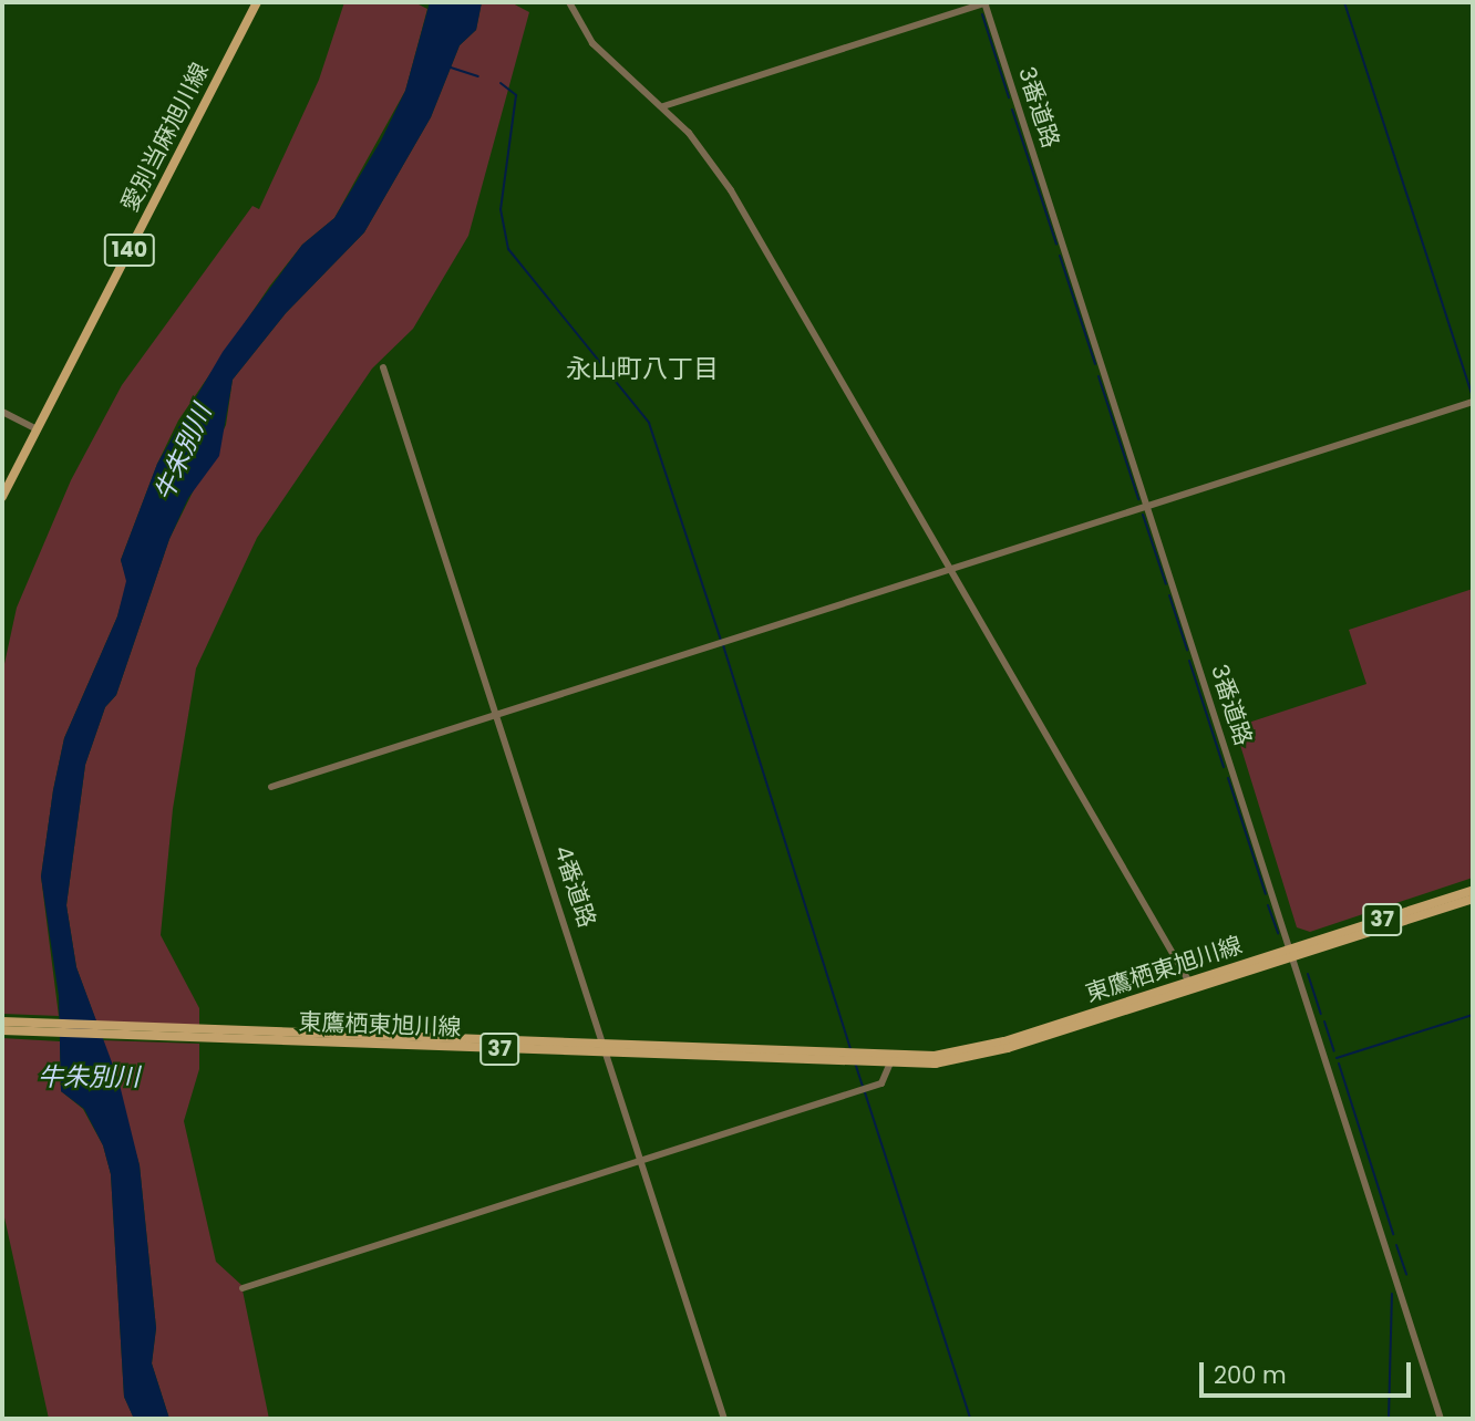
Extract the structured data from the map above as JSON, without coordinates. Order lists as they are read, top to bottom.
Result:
{
  "streets": {
    "main road": [
      "愛別当麻旭川線",
      "140",
      "37",
      "東鷹栖東旭川線"
    ],
    "street": ["3番道路", "4番道路"]
  },
  "crossings": [
    ["3番道路", "東鷹栖東旭川線"],
    ["4番道路", "東鷹栖東旭川線"]
  ],
  "districts": ["永山町八丁目"],
  "water": ["牛朱別川"],
  "scale_bar": "200 m"
}
